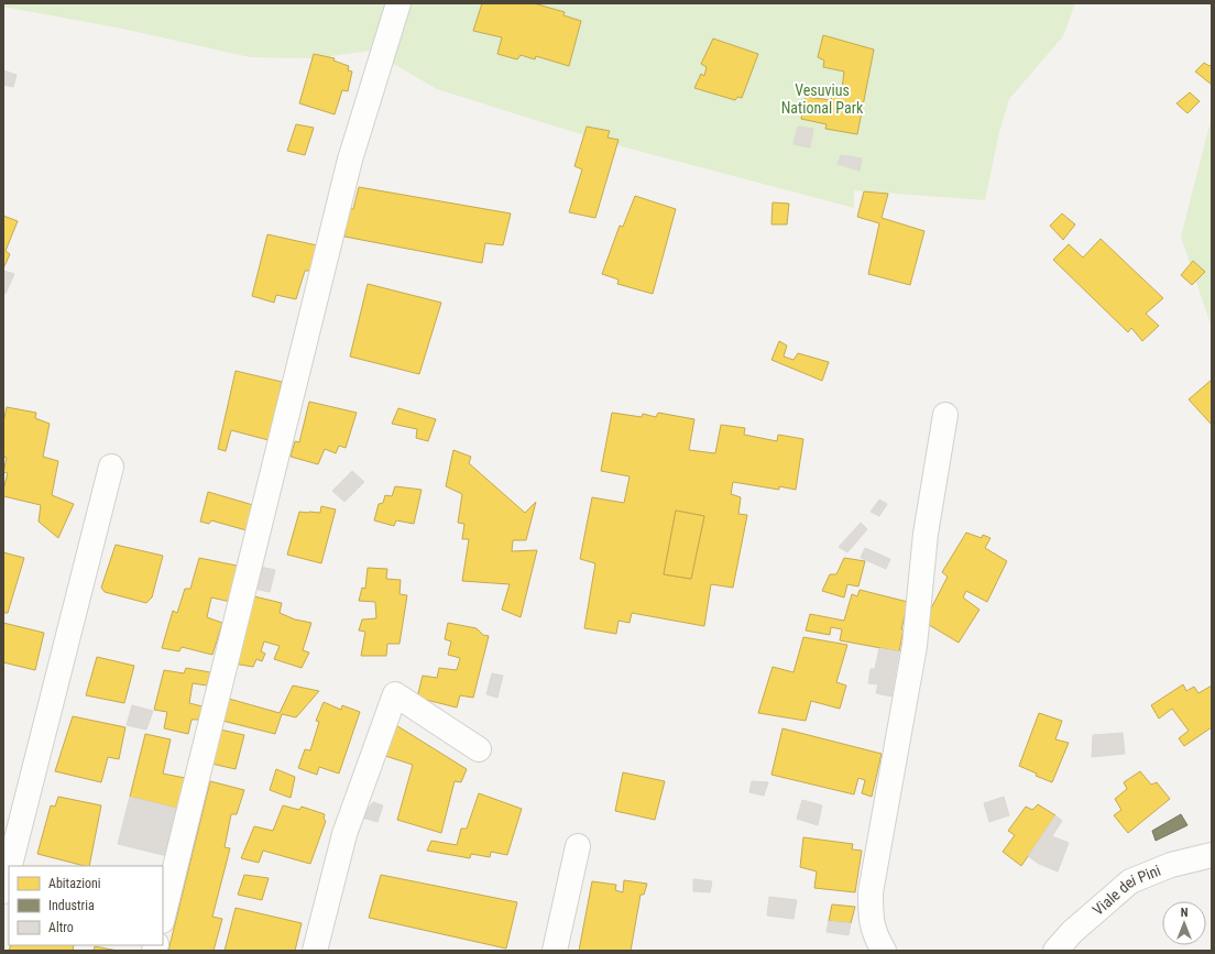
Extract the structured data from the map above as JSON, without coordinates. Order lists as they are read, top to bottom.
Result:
{
  "streets": {
    "street": ["Viale dei Pini"]
  },
  "parks": ["Vesuvius National Park"],
  "legend": ["Abitazioni", "Industria", "Altro"],
  "north": "top"
}
